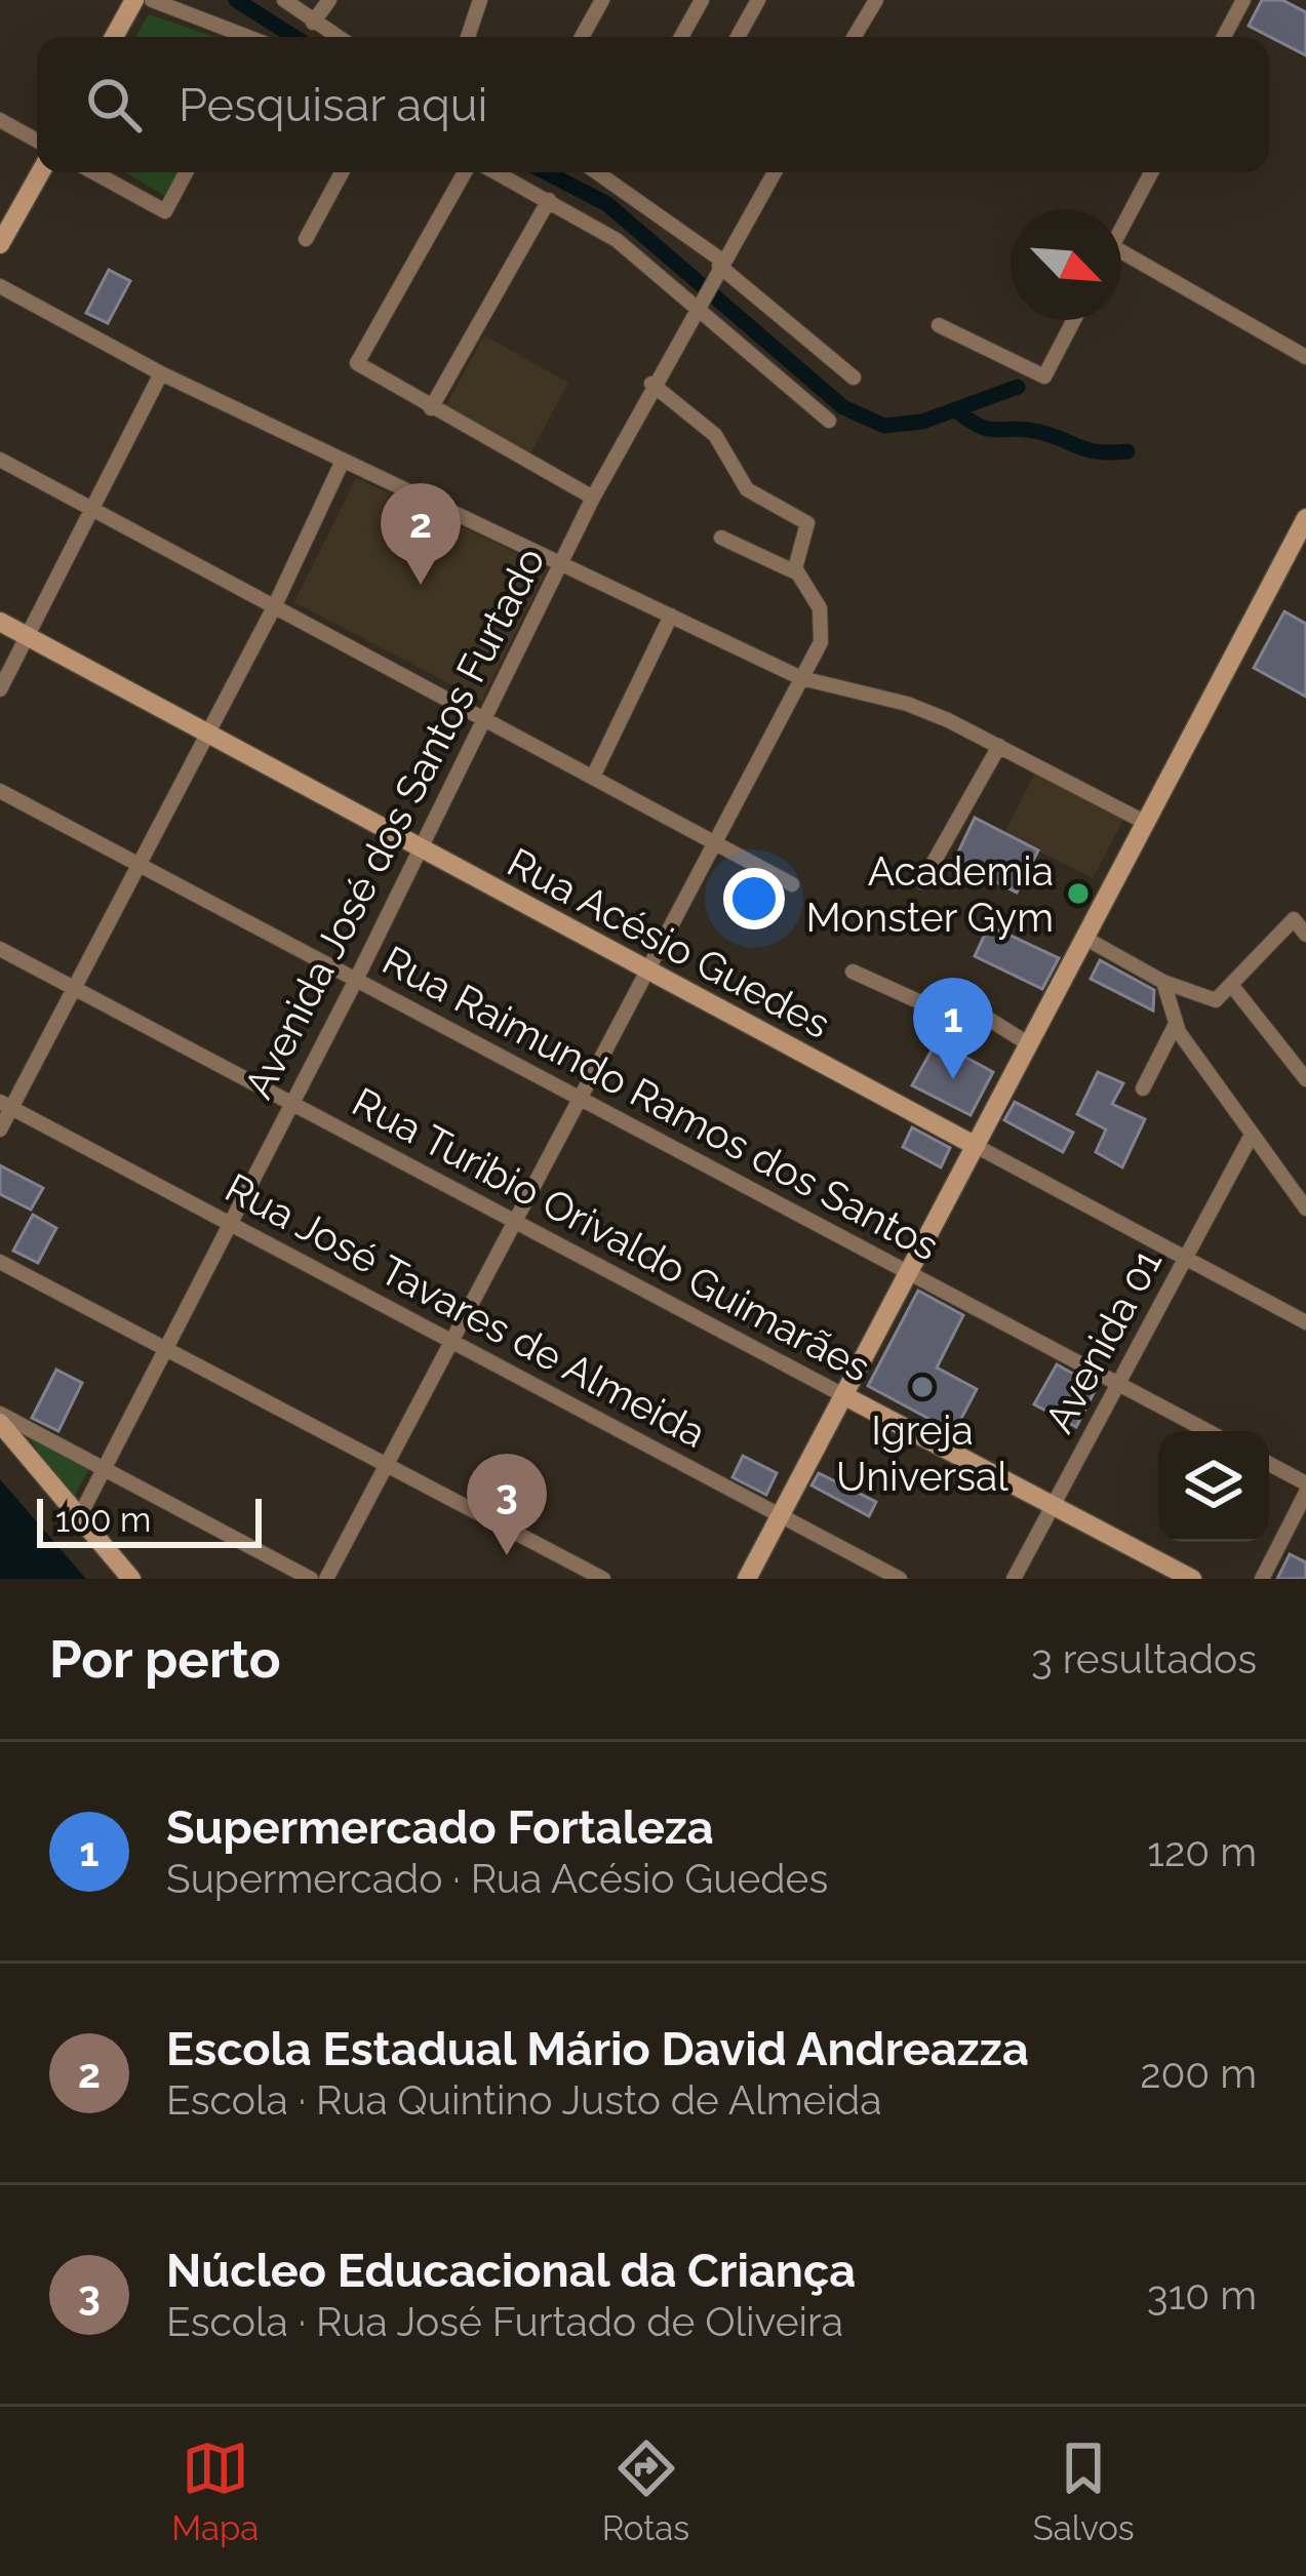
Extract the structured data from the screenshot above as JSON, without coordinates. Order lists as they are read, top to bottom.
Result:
{
  "streets": {
    "street": [
      "Avenida José dos Santos Furtado",
      "Rua Acésio Guedes",
      "Rua Raimundo Ramos dos Santos",
      "Rua Turibio Orivaldo Guimarães",
      "Rua José Tavares de Almeida",
      "Avenida 01"
    ]
  },
  "crossings": [
    ["Avenida José dos Santos Furtado", "Rua Acésio Guedes"],
    ["Avenida José dos Santos Furtado", "Rua Raimundo Ramos dos Santos"],
    ["Avenida José dos Santos Furtado", "Rua Turibio Orivaldo Guimarães"],
    ["Avenida José dos Santos Furtado", "Rua José Tavares de Almeida"],
    ["Rua Acésio Guedes", "Avenida 01"],
    ["Rua Raimundo Ramos dos Santos", "Avenida 01"],
    ["Rua Turibio Orivaldo Guimarães", "Avenida 01"]
  ],
  "places": ["Academia Monster Gym", "Igreja Universal"],
  "scale_bar": "100 m",
  "north": "bottom right",
  "page": {
    "search": "Pesquisar aqui",
    "pins": ["2", "1", "3"],
    "scale": "100 m",
    "heading": ["Por perto", "3 resultados"],
    "list": [
      {
        "mark": "1",
        "name": "Supermercado Fortaleza",
        "note": "Supermercado · Rua Acésio Guedes",
        "value": "120 m"
      },
      {
        "mark": "2",
        "name": "Escola Estadual Mário David Andreazza",
        "note": "Escola · Rua Quintino Justo de Almeida",
        "value": "200 m"
      },
      {
        "mark": "3",
        "name": "Núcleo Educacional da Criança",
        "note": "Escola · Rua José Furtado de Oliveira",
        "value": "310 m"
      }
    ],
    "nav": ["Mapa", "Rotas", "Salvos"]
  }
}
